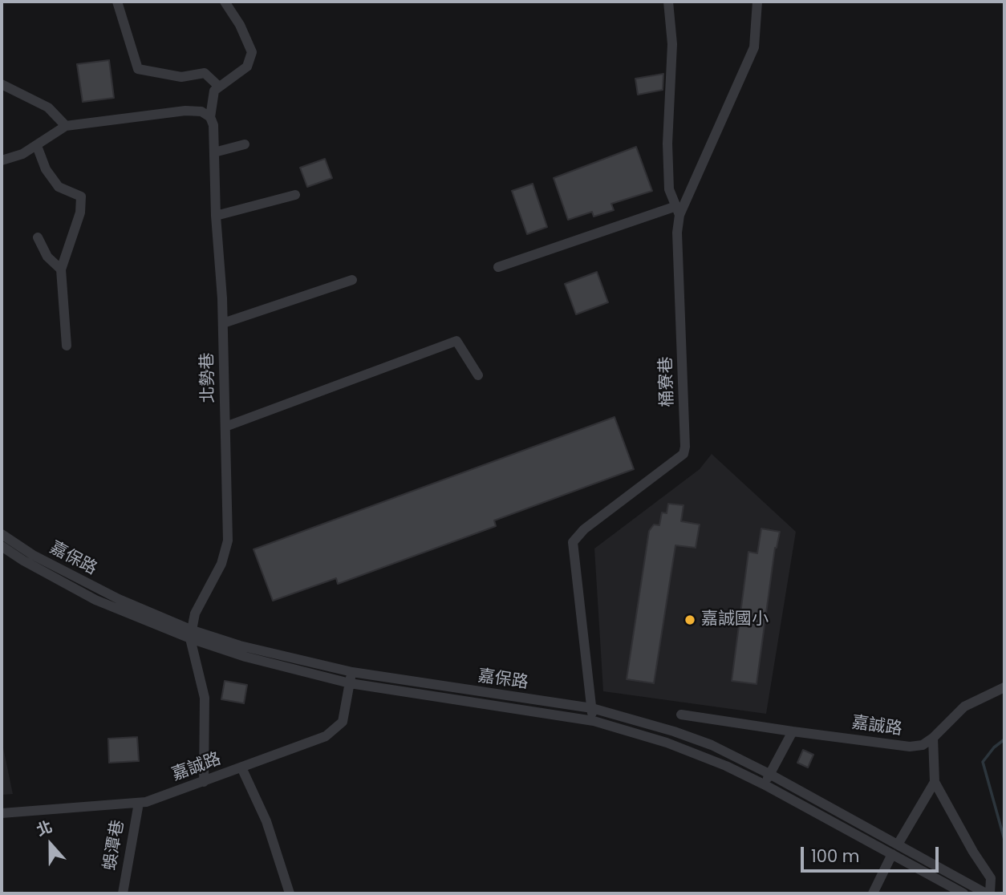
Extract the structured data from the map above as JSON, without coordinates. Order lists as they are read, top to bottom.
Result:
{
  "streets": {
    "street": [
      "北勢巷",
      "桶寮巷",
      "嘉保路",
      "嘉誠路",
      "蜈潭巷"
    ]
  },
  "crossings": [
    ["北勢巷", "嘉保路"],
    ["桶寮巷", "嘉保路"],
    ["嘉保路", "嘉誠路"],
    ["嘉誠路", "蜈潭巷"]
  ],
  "places": ["嘉誠國小"],
  "scale_bar": "100 m",
  "north": "top"
}
